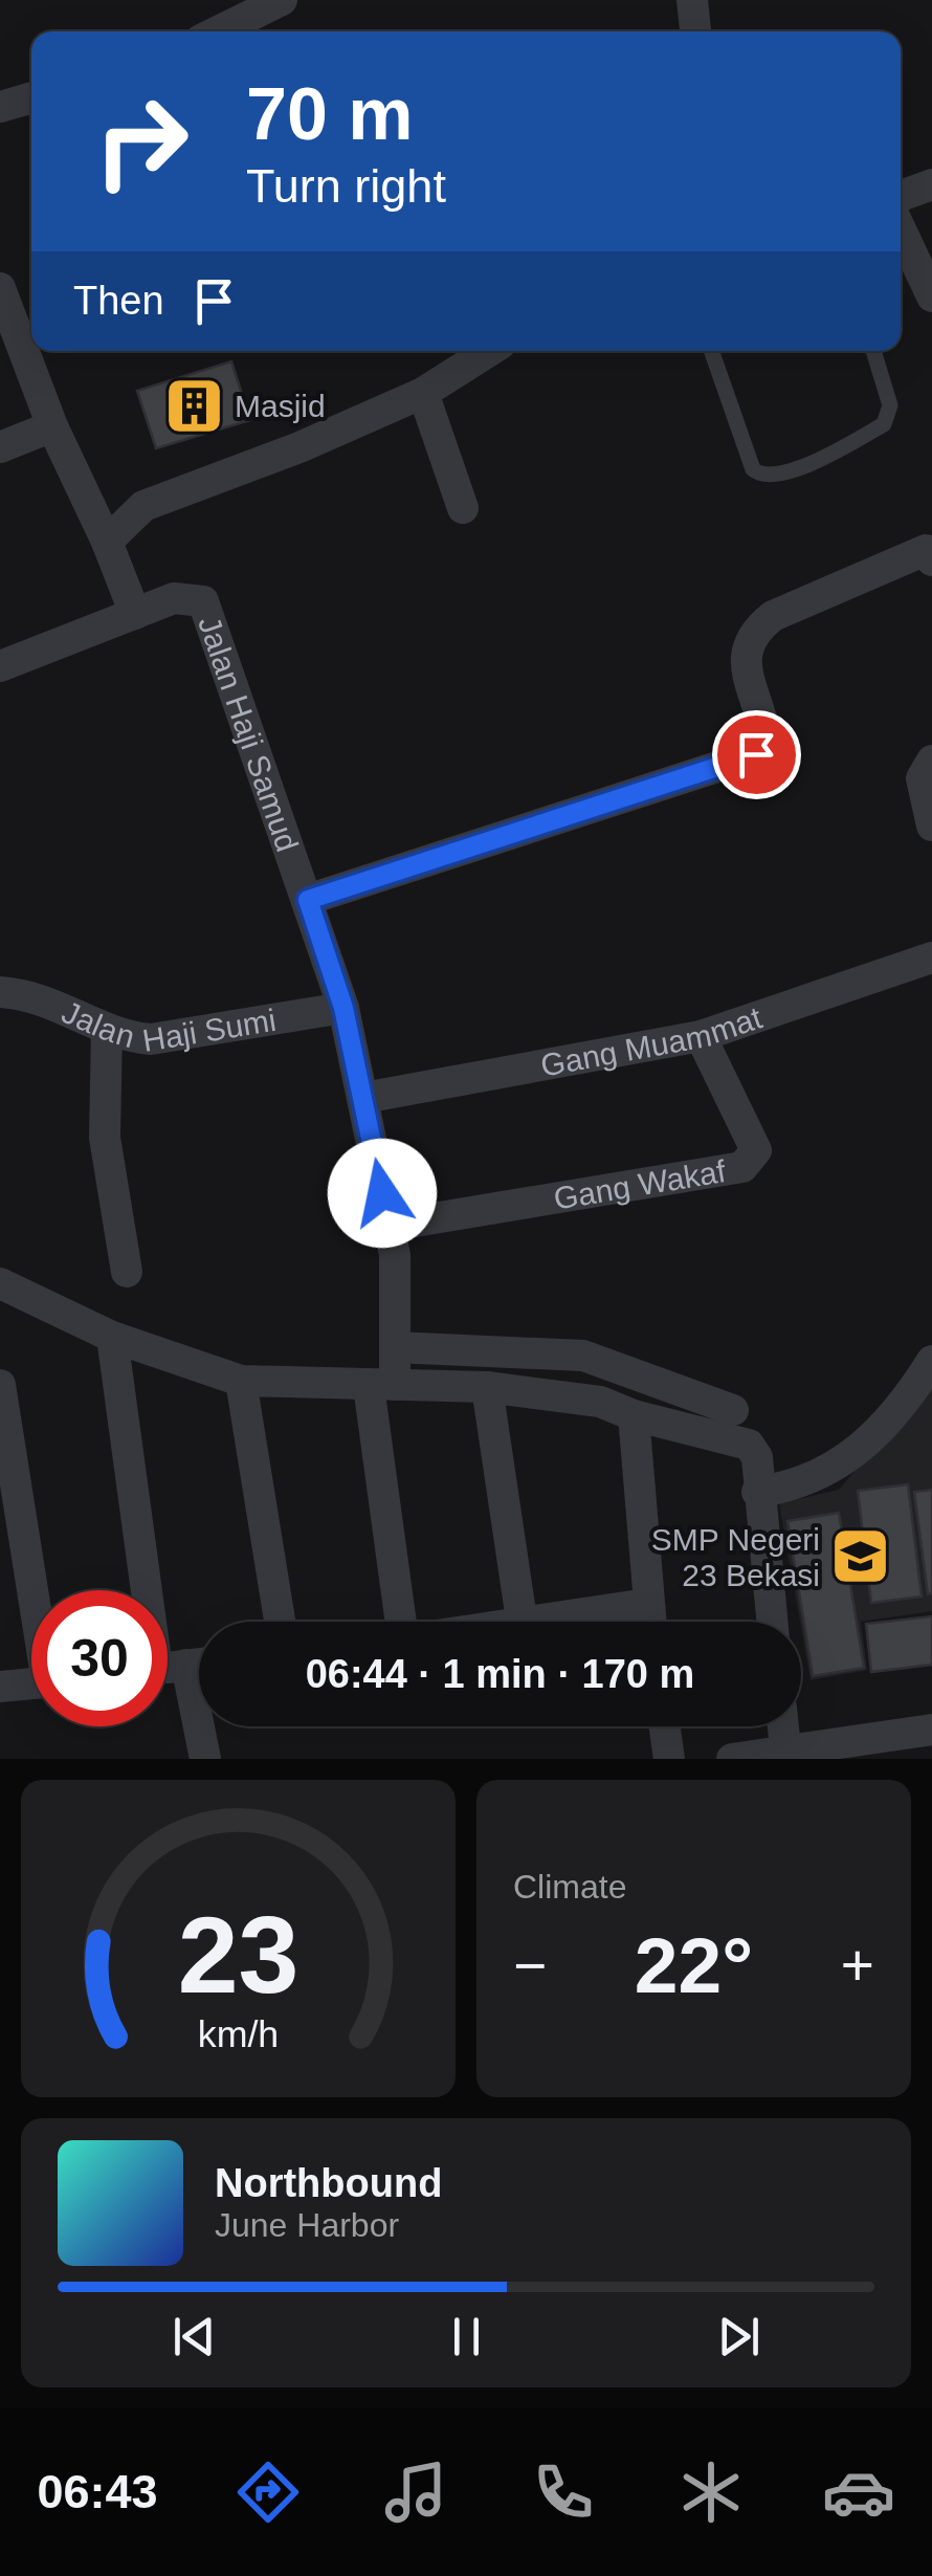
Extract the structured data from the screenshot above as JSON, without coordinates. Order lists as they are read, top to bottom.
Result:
{
  "streets": {
    "street": [
      "Jalan Haji Samud",
      "Jalan Haji Sumi",
      "Gang Muammat",
      "Gang Wakaf"
    ]
  },
  "crossings": [
    ["Jalan Haji Samud", "Jalan Haji Sumi"],
    ["Jalan Haji Samud", "Gang Muammat"],
    ["Jalan Haji Samud", "Gang Wakaf"],
    ["Gang Muammat", "Gang Wakaf"]
  ],
  "places": {
    "building": ["Masjid"],
    "school or university": ["SMP Negeri 23 Bekasi"]
  },
  "page": {
    "turn": ["70 m", "Turn right"],
    "then": "Then",
    "limit": "30",
    "trip": "06:44 · 1 min · 170 m",
    "tile": "Climate",
    "heat": ["−", "22°", "+"],
    "song": ["Northbound", "June Harbor"],
    "tabs": "06:43",
    "gauge": ["23", "km/h"]
  }
}
